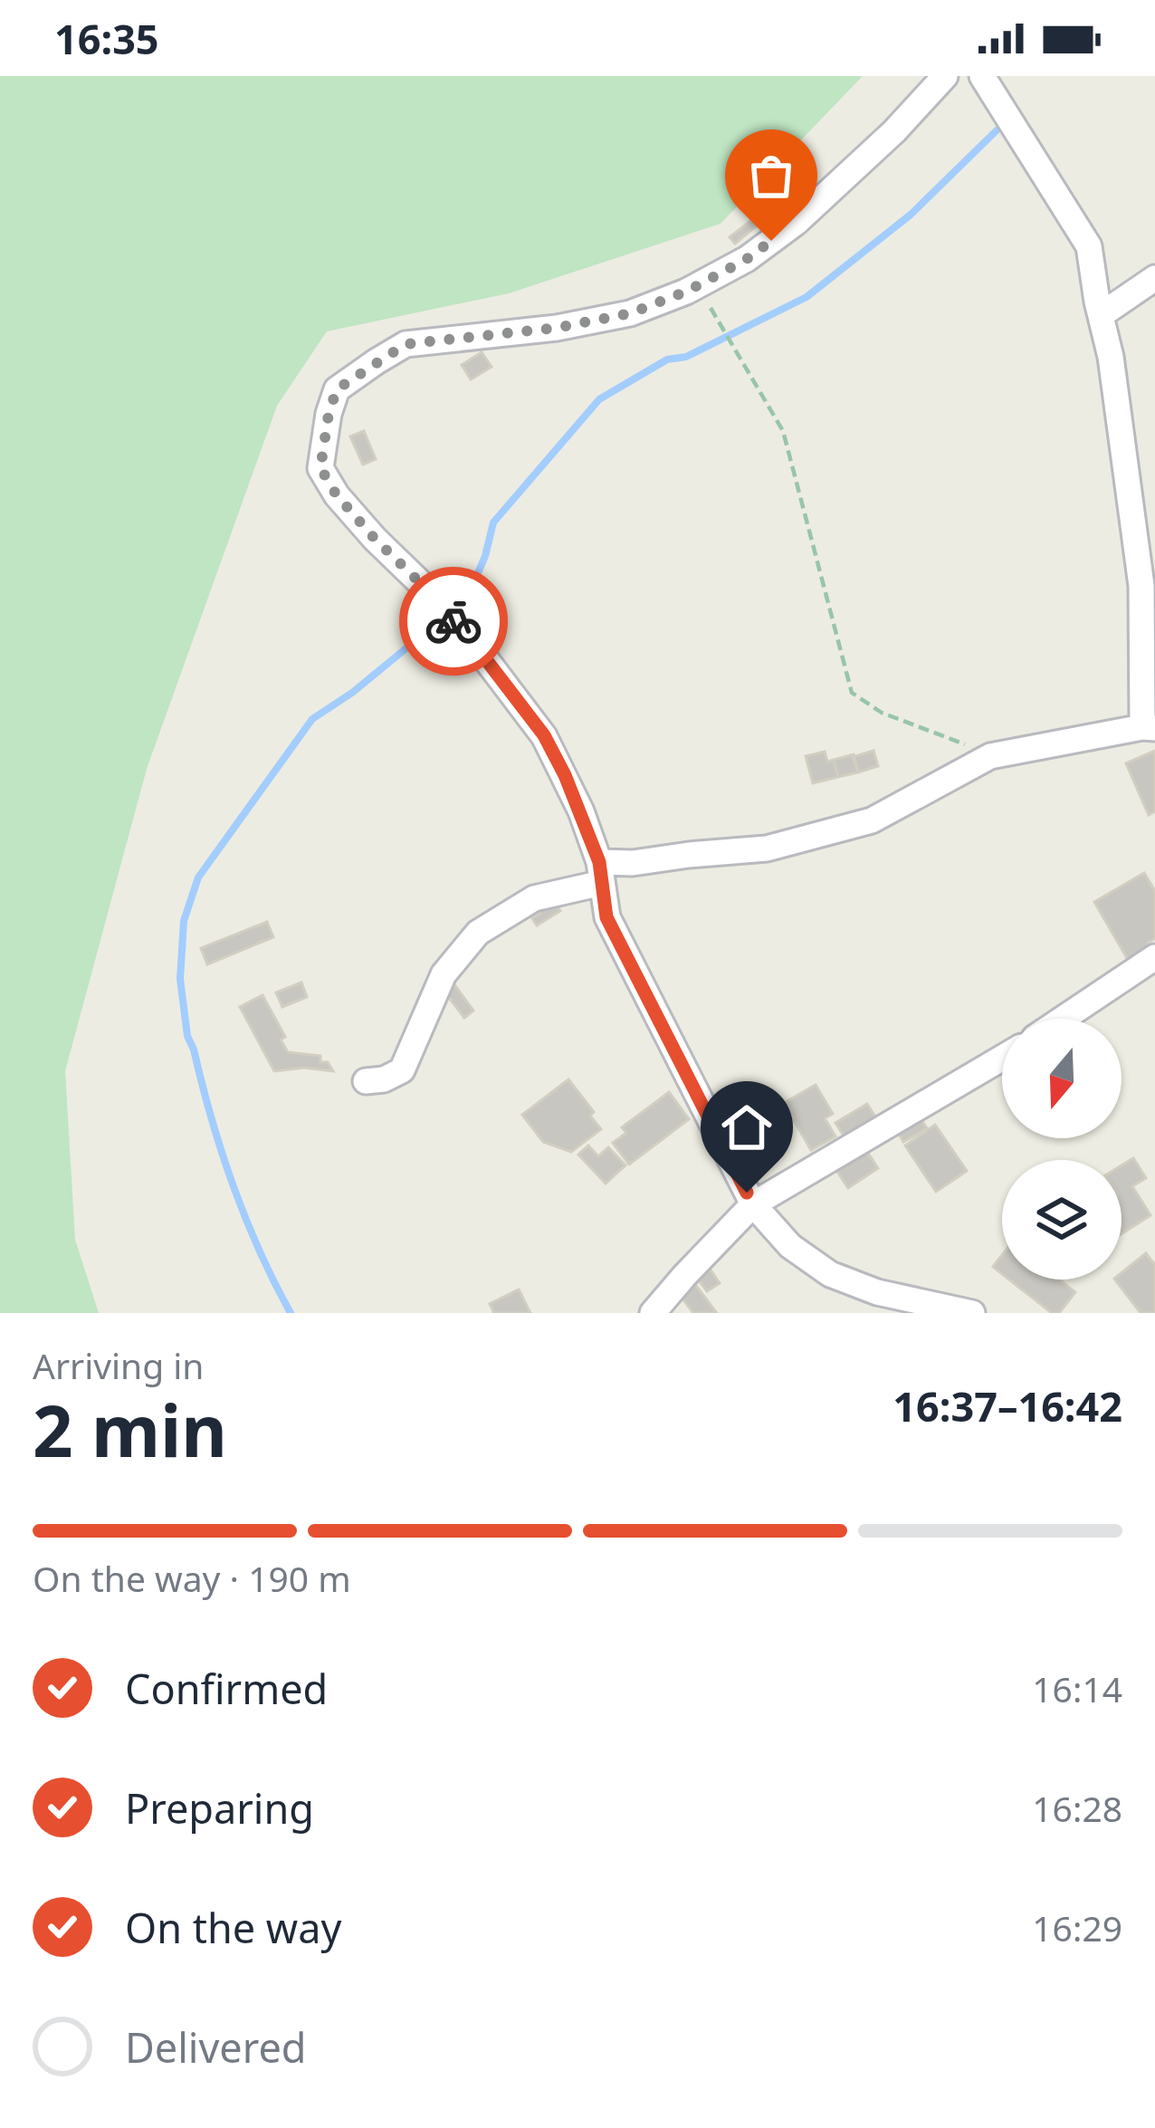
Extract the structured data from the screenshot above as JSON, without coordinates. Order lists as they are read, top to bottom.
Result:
{
  "north": "bottom",
  "page": {
    "status": "16:35",
    "heading": ["2 min", "Arriving in", "16:37–16:42"],
    "bar": "On the way · 190 m",
    "list": [
      ["Confirmed", "16:14"],
      ["Preparing", "16:28"],
      ["On the way", "16:29"],
      "Delivered"
    ]
  }
}
